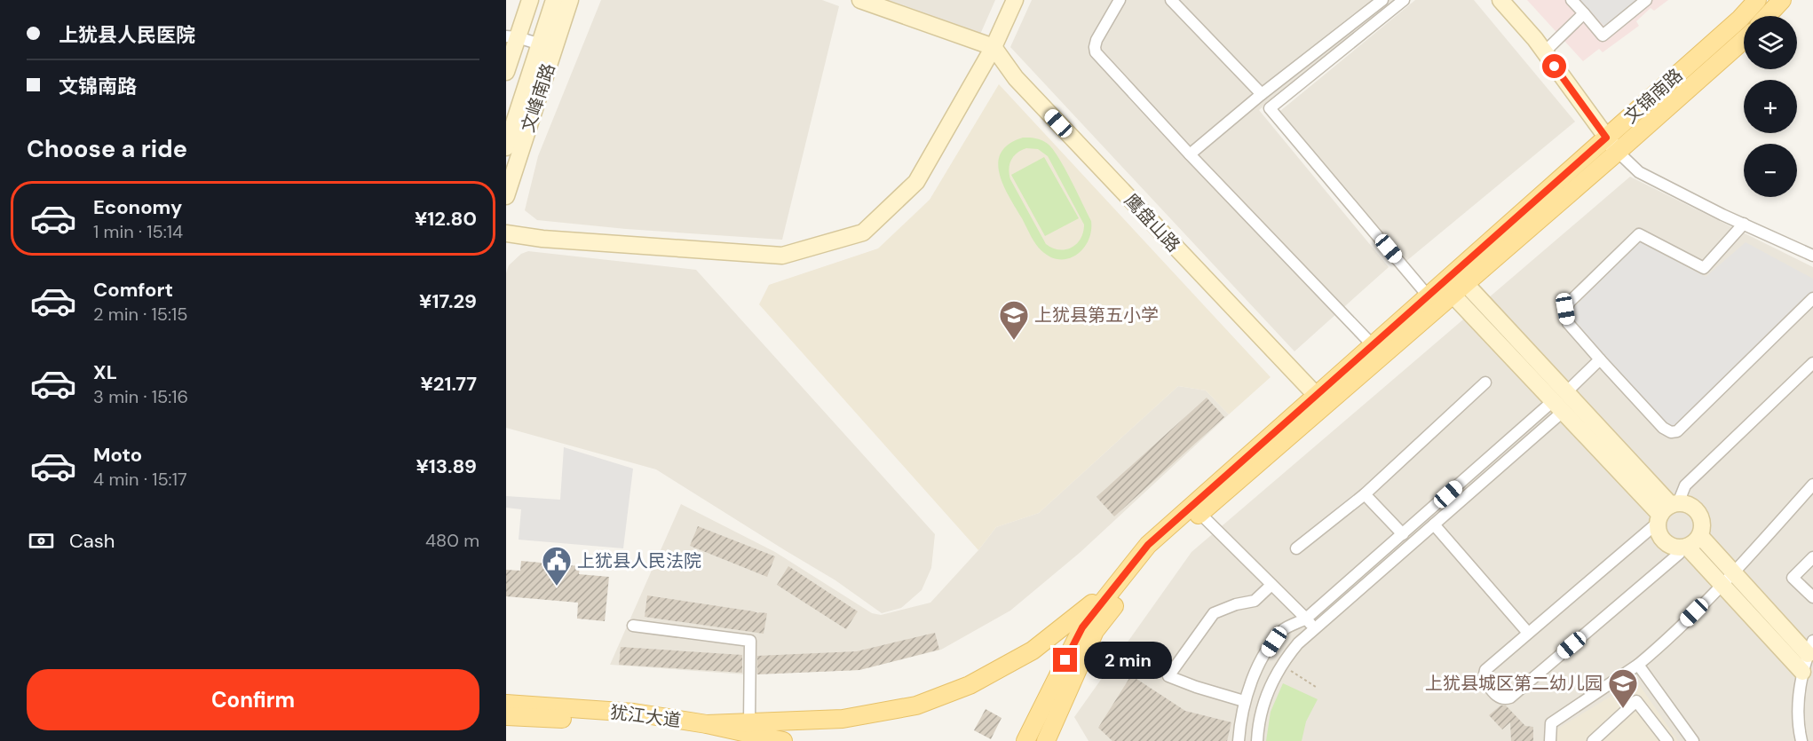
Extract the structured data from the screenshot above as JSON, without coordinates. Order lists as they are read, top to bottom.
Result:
{
  "streets": {
    "main road": ["文锦南路", "犹江大道"],
    "street": ["文峰南路", "鹰盘山路"]
  },
  "crossings": [
    ["文锦南路", "鹰盘山路"]
  ],
  "places": {
    "school or university": ["上犹县第五小学", "上犹县城区第二幼儿园"],
    "public building": ["上犹县人民法院"]
  },
  "page": {
    "banner": ["上犹县人民医院", "文锦南路"],
    "map_buttons": ["+", "−"],
    "heading": "Choose a ride",
    "list": [
      {
        "name": "Economy",
        "note": "1 min · 15:14",
        "value": "¥12.80"
      },
      {
        "name": "Comfort",
        "note": "2 min · 15:15",
        "value": "¥17.29"
      },
      {
        "name": "XL",
        "note": "3 min · 15:16",
        "value": "¥21.77"
      },
      {
        "name": "Moto",
        "note": "4 min · 15:17",
        "value": "¥13.89"
      }
    ],
    "pay": ["Cash", "480 m"],
    "bubble": "2 min",
    "buttons": "Confirm"
  }
}
